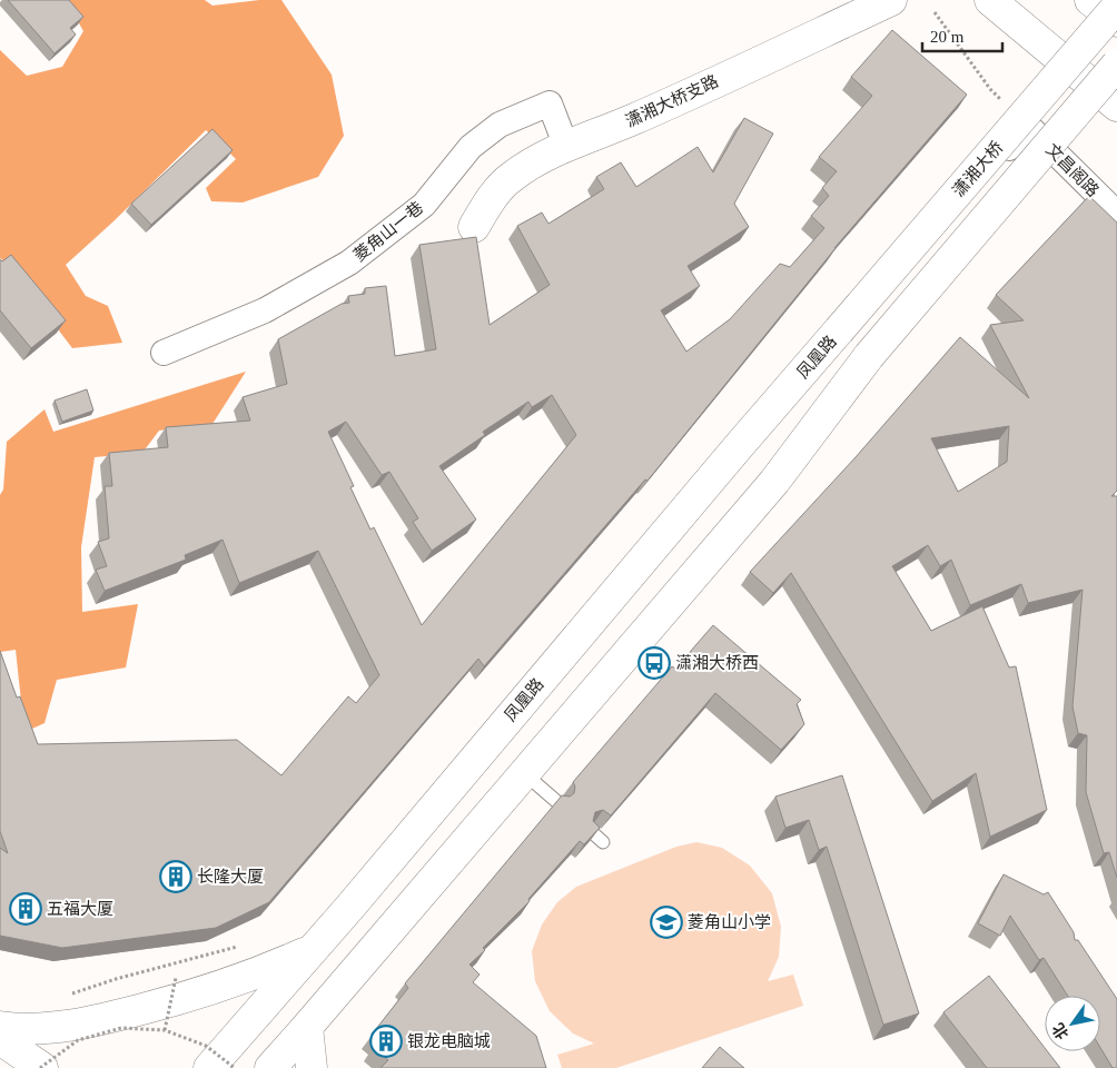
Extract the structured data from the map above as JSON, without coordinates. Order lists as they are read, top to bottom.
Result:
{
  "streets": {
    "main road": ["潇湘大桥支路", "潇湘大桥", "凤凰路"],
    "street": ["文昌阁路", "菱角山一巷"]
  },
  "crossings": [
    ["潇湘大桥支路", "菱角山一巷"],
    ["潇湘大桥", "凤凰路"]
  ],
  "places": {
    "bus stop": ["潇湘大桥西"],
    "building": ["长隆大厦", "五福大厦", "银龙电脑城"],
    "school or university": ["菱角山小学"]
  },
  "scale_bar": "20 m",
  "north": "bottom left"
}
